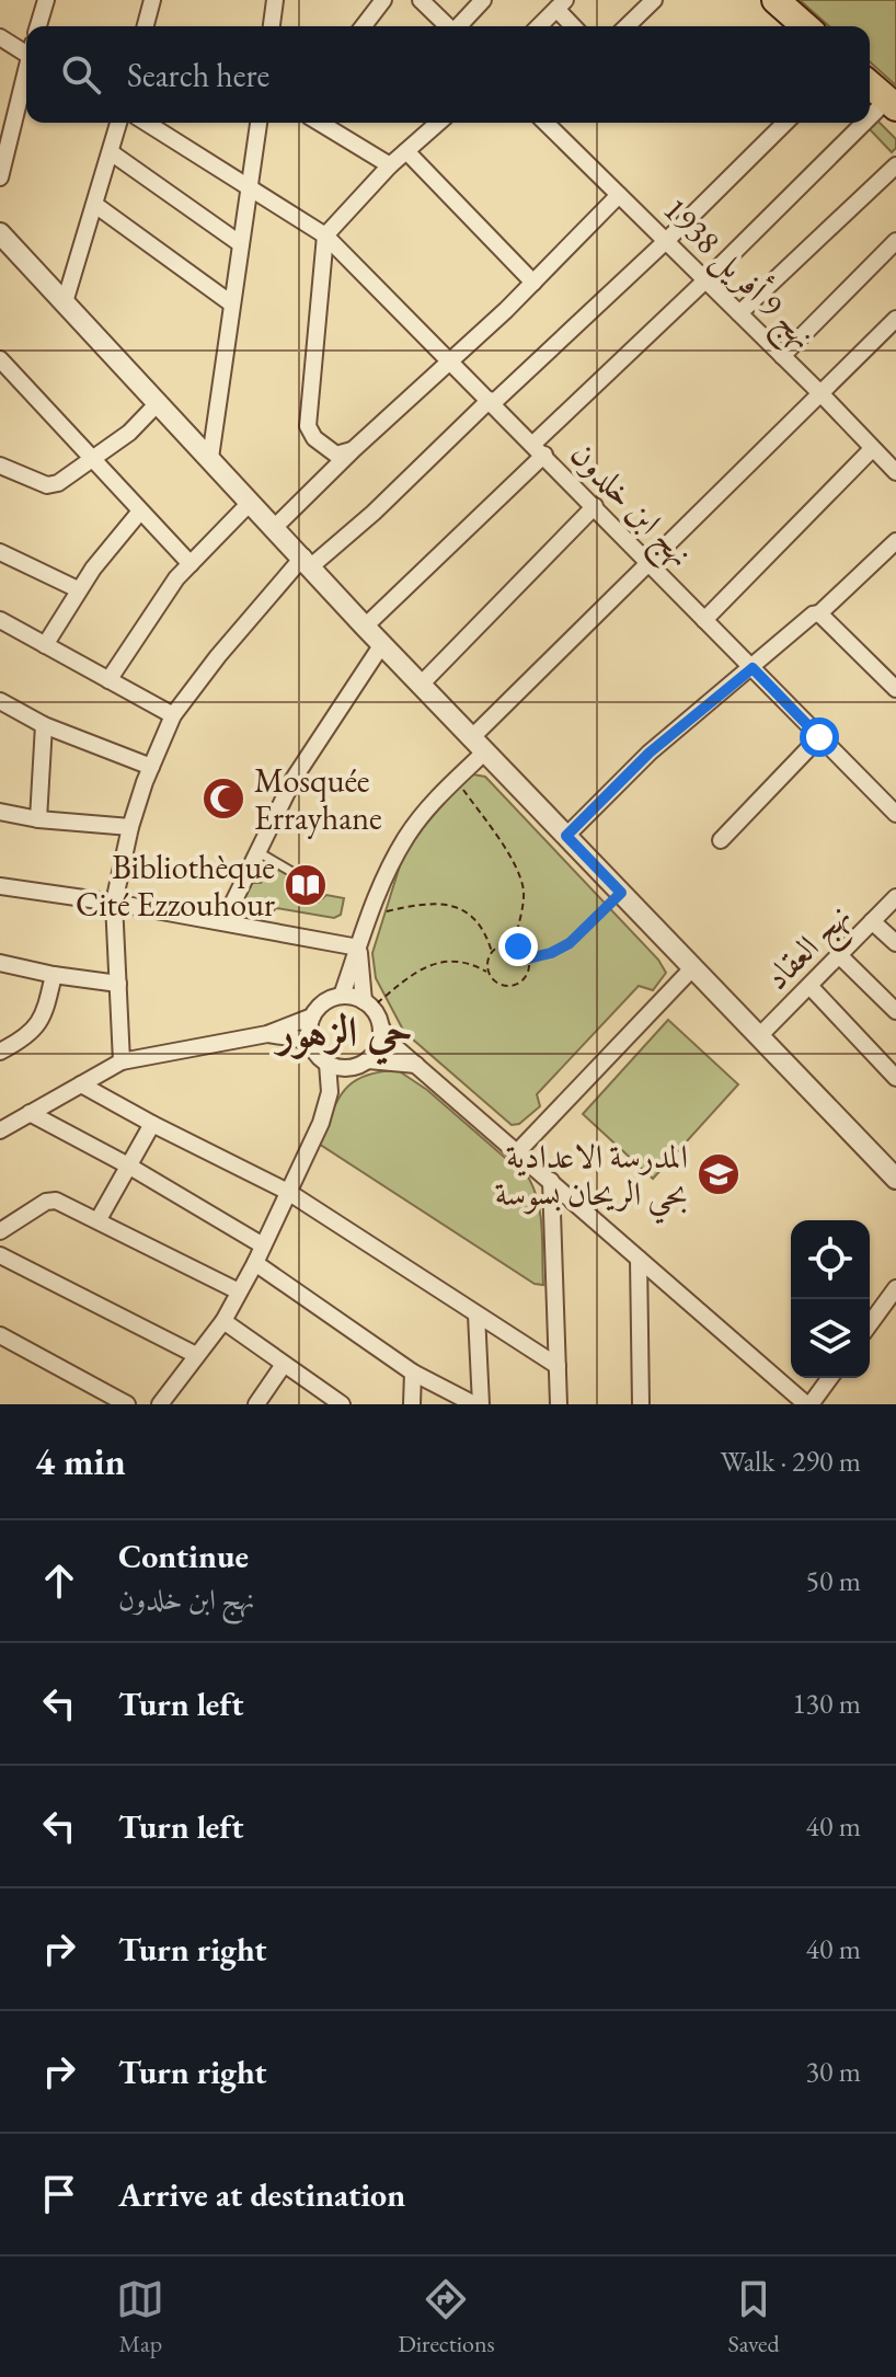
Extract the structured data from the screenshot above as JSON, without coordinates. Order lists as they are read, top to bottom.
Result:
{
  "streets": {
    "street": ["نهج 9 أفريل 1938", "نهج ابن خلدون", "نهج العقاد"]
  },
  "districts": ["حي الزهور"],
  "places": {
    "mosque": ["Mosquée Errayhane"],
    "library": ["Bibliothèque Cité Ezzouhour"],
    "school or university": ["المدرسة الاعدادية بحي الريحان بسوسة"]
  },
  "page": {
    "search": "Search here",
    "heading": ["4 min", "Walk · 290 m"],
    "list": [
      ["Continue", "نهج ابن خلدون", "50 m"],
      ["Turn left", "130 m"],
      ["Turn left", "40 m"],
      ["Turn right", "40 m"],
      ["Turn right", "30 m"],
      "Arrive at destination"
    ],
    "nav": ["Map", "Directions", "Saved"]
  }
}
